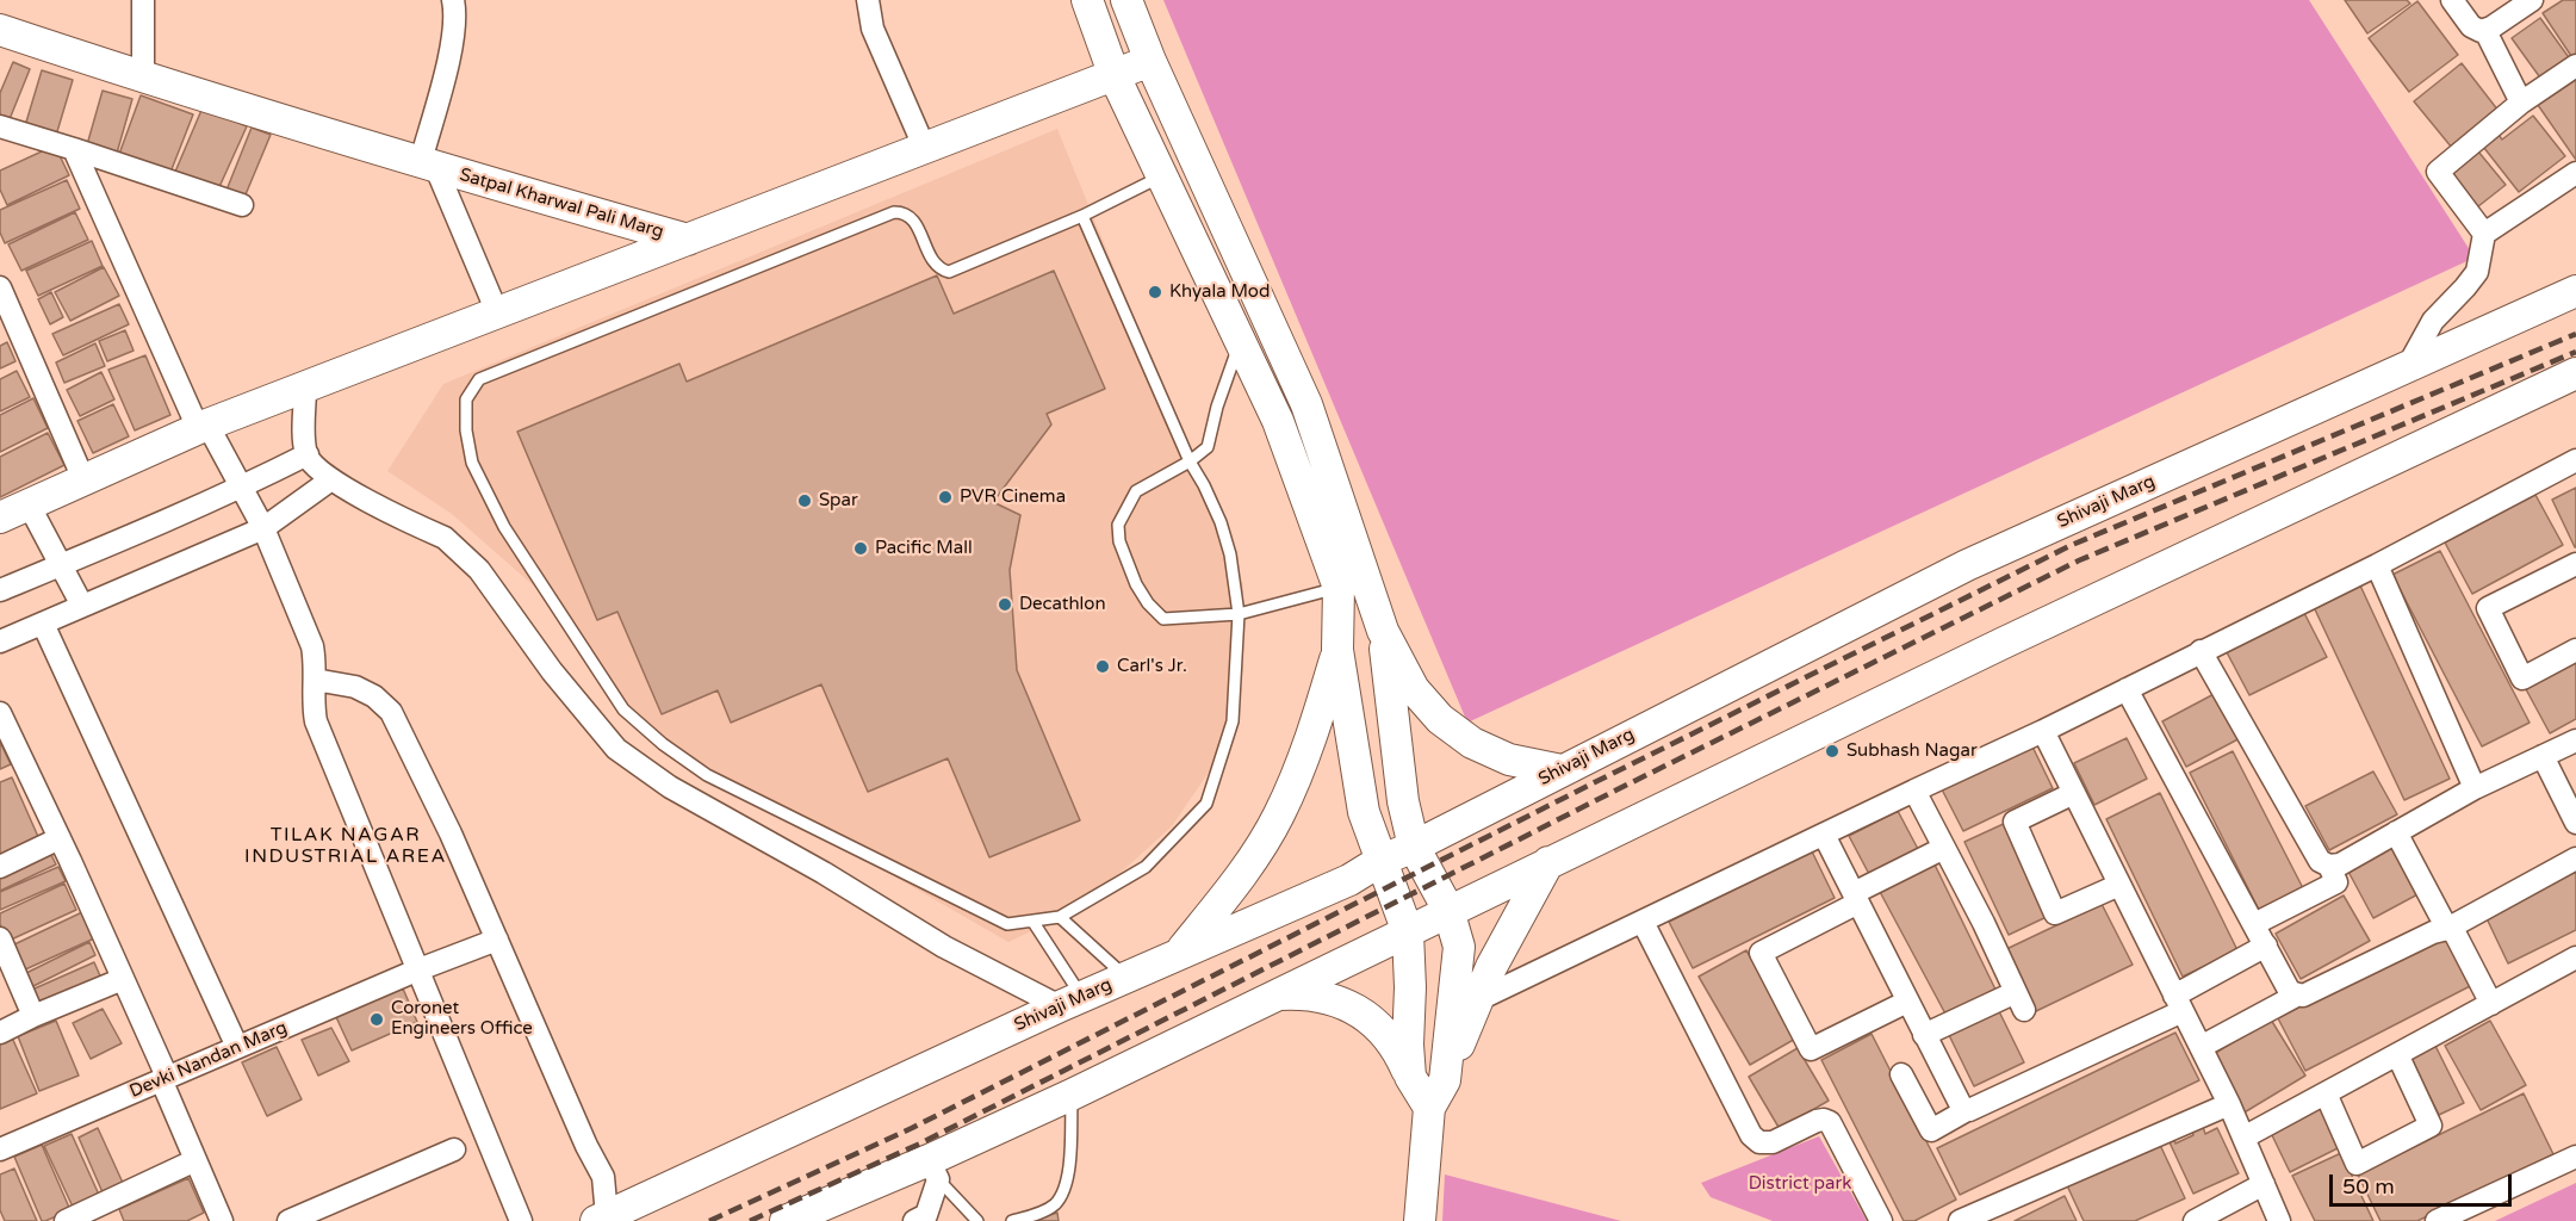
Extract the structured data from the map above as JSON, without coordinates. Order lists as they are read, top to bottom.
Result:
{
  "streets": {
    "street": ["Satpal Kharwal Pali Marg", "Shivaji Marg", "Devki Nandan Marg"]
  },
  "districts": ["TILAK NAGAR INDUSTRIAL AREA"],
  "parks": ["District park"],
  "places": [
    "Khyala Mod",
    "PVR Cinema",
    "Spar",
    "Pacific Mall",
    "Decathlon",
    "Carl's Jr.",
    "Subhash Nagar",
    "Coronet Engineers Office"
  ],
  "scale_bar": "50 m"
}
